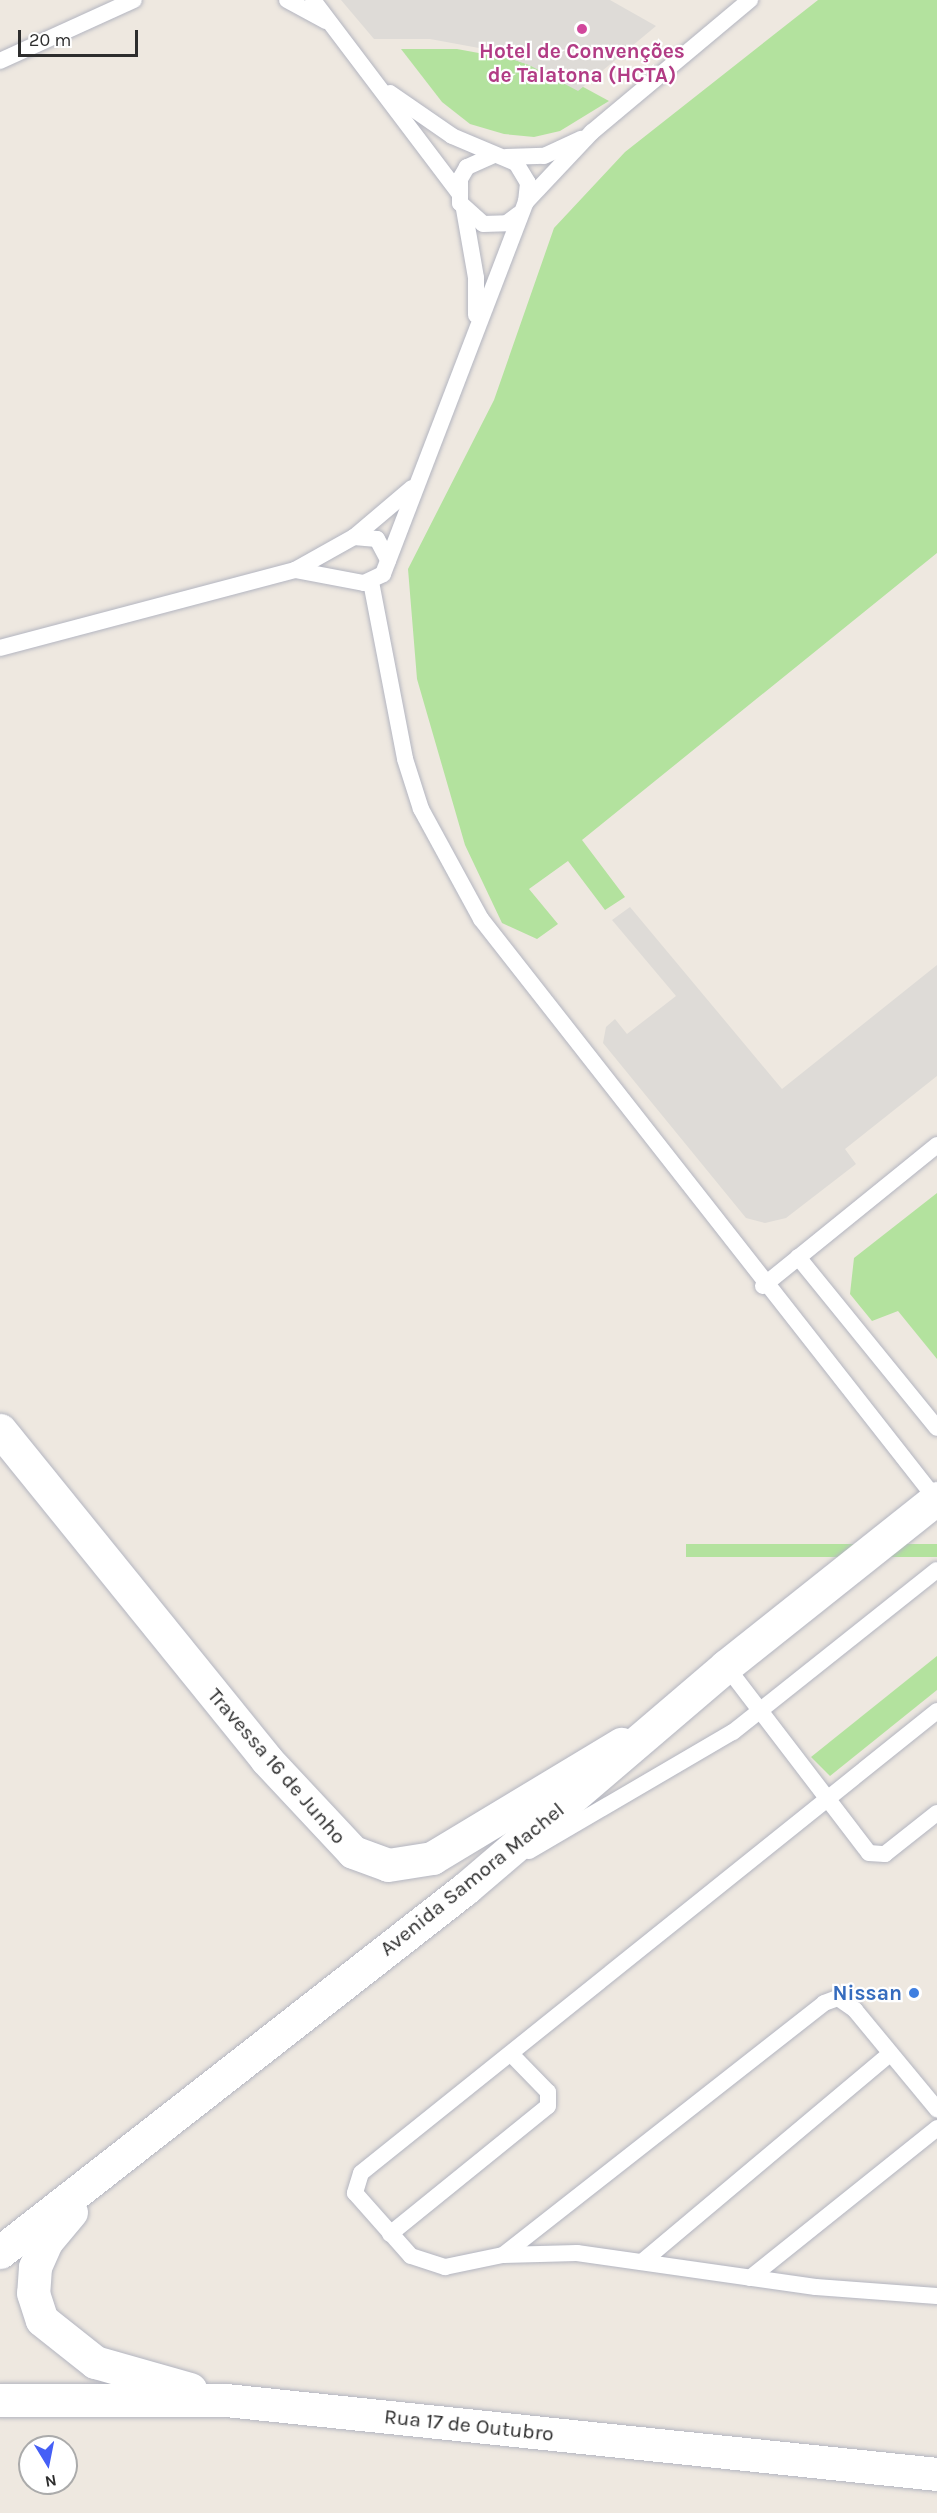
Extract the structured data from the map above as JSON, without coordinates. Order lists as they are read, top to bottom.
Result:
{
  "streets": {
    "main road": ["Travessa 16 de Junho", "Avenida Samora Machel", "Rua 17 de Outubro"]
  },
  "crossings": [
    ["Travessa 16 de Junho", "Avenida Samora Machel"]
  ],
  "places": ["Hotel de Convenções de Talatona (HCTA)", "Nissan"],
  "scale_bar": "20 m",
  "north": "bottom"
}
